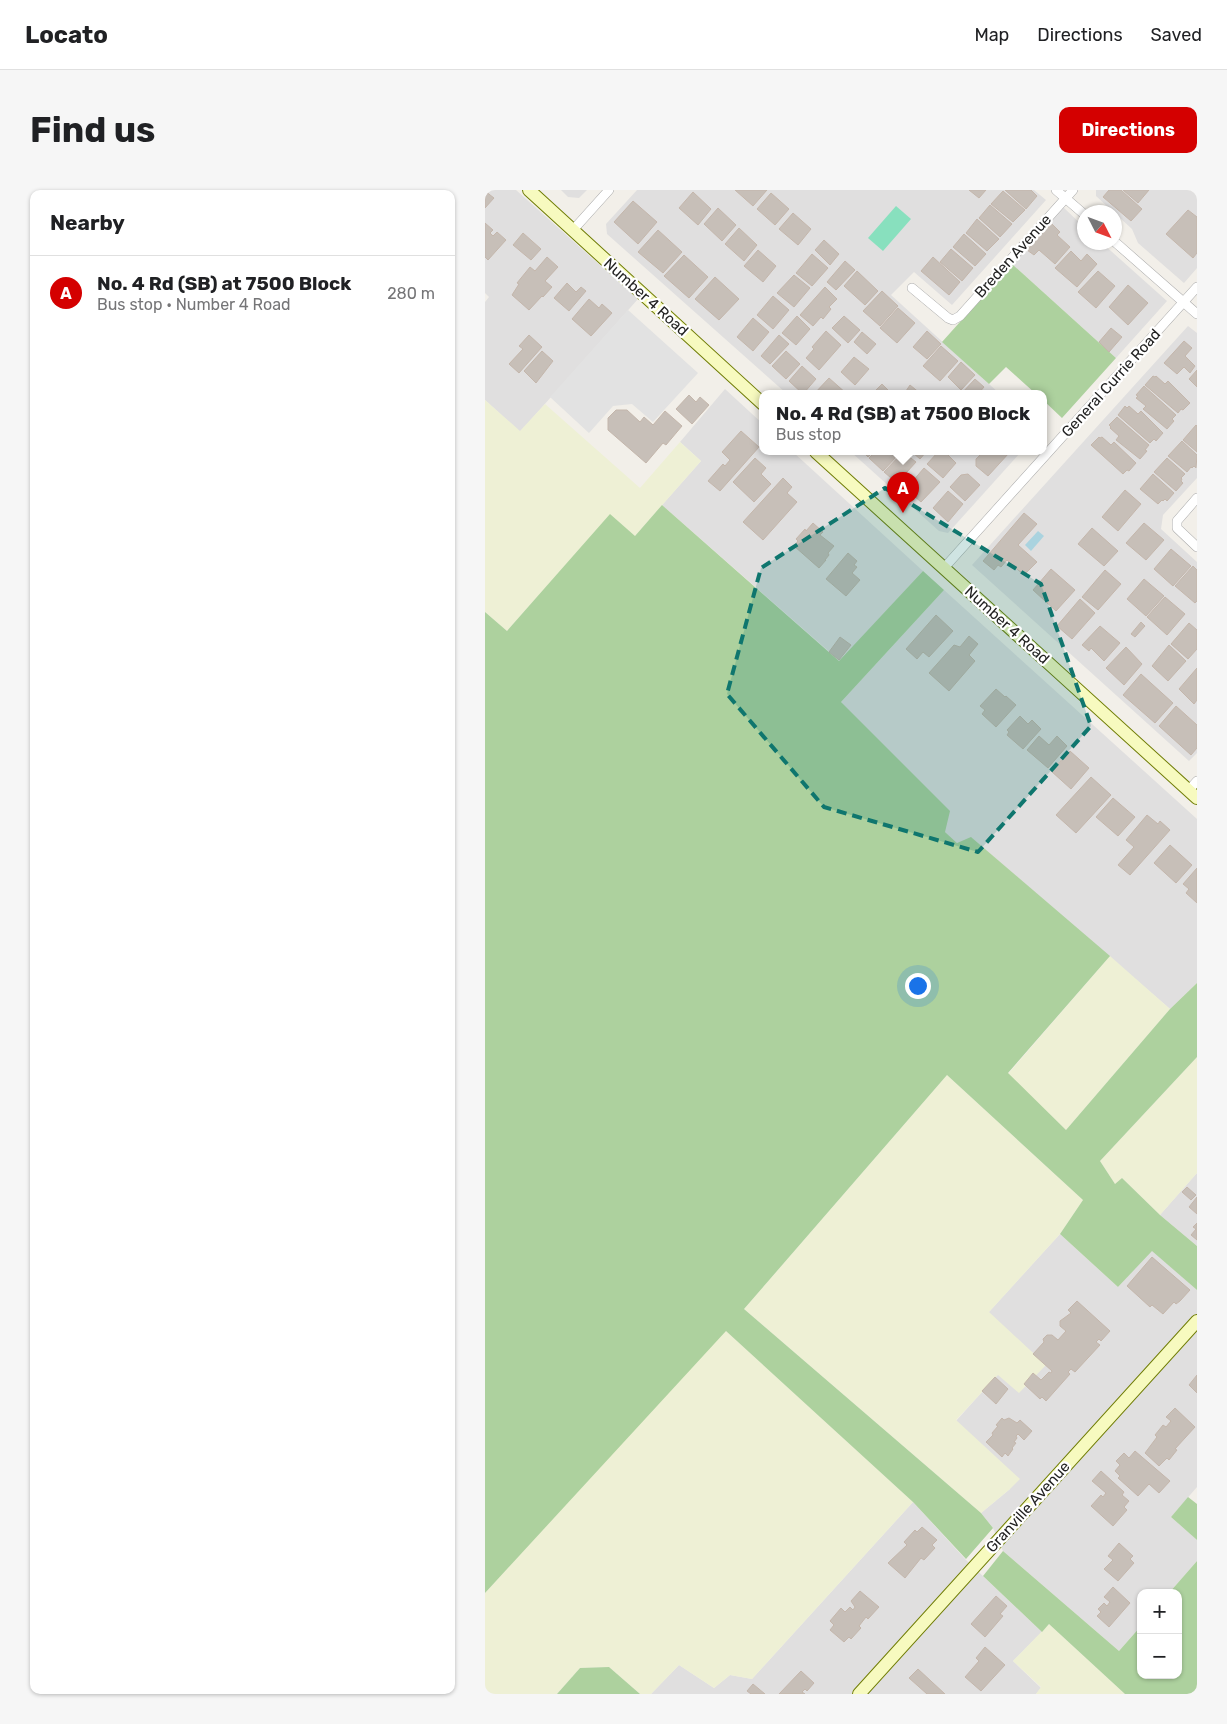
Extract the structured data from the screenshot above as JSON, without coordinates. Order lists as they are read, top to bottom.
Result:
{
  "streets": {
    "main road": ["Number 4 Road", "Granville Avenue"],
    "street": ["Breden Avenue", "General Currie Road"]
  },
  "crossings": [
    ["Number 4 Road", "General Currie Road"]
  ],
  "north": "bottom right",
  "page": {
    "header": "Locato",
    "nav": ["Map", "Directions", "Saved"],
    "buttons": "Directions",
    "title": "Find us",
    "heading": "Nearby",
    "list": [
      {
        "mark": "A",
        "name": "No. 4 Rd (SB) at 7500 Block",
        "note": "Bus stop · Number 4 Road",
        "value": "280 m"
      }
    ],
    "popup": ["No. 4 Rd (SB) at 7500 Block", "Bus stop"],
    "pins": "A",
    "map_buttons": ["+", "−"]
  }
}
